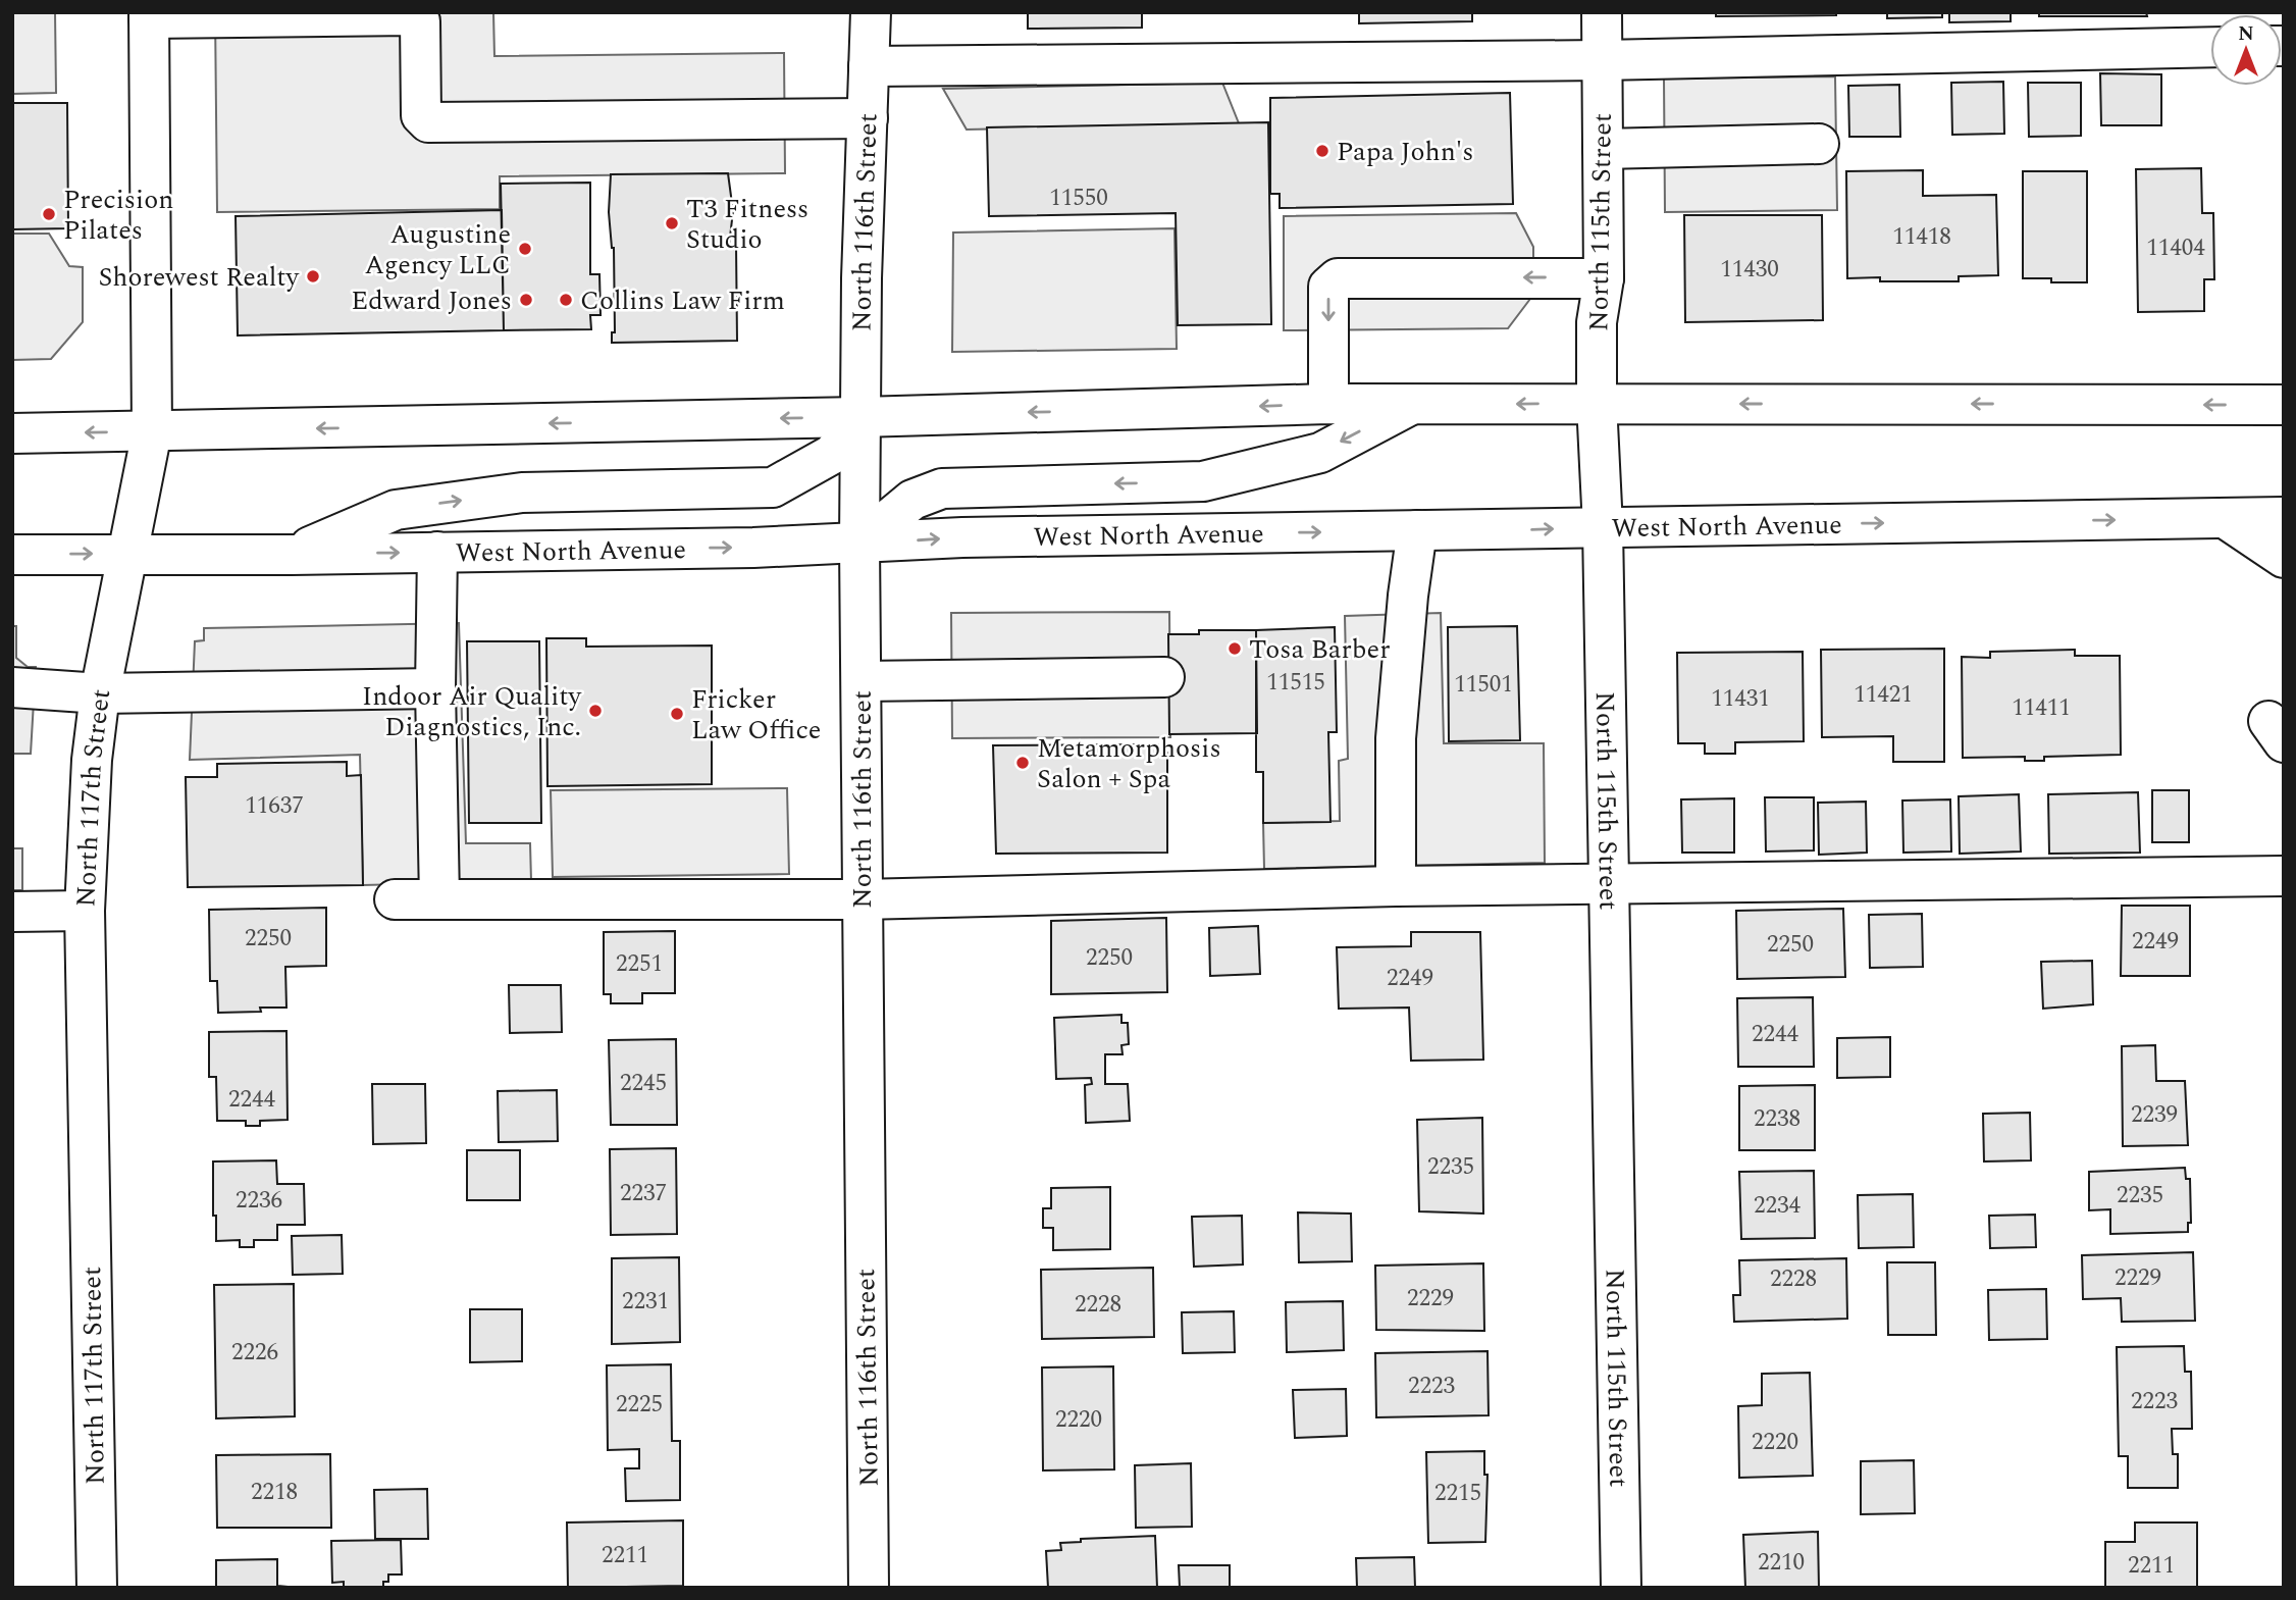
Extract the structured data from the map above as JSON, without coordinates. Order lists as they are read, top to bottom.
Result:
{
  "streets": {
    "main road": [
      "North 116th Street",
      "North 115th Street",
      "West North Avenue",
      "North 117th Street"
    ]
  },
  "crossings": [
    ["North 116th Street", "West North Avenue"],
    ["North 115th Street", "West North Avenue"],
    ["West North Avenue", "North 117th Street"]
  ],
  "places": [
    "Papa John's",
    "Precision Pilates",
    "T3 Fitness Studio",
    "Augustine Agency LLC",
    "Shorewest Realty",
    "Edward Jones",
    "Collins Law Firm",
    "Tosa Barber",
    "Indoor Air Quality Diagnostics, Inc.",
    "Fricker Law Office",
    "Metamorphosis Salon + Spa"
  ],
  "house_numbers": [
    "11550",
    "11418",
    "11404",
    "11430",
    "11515",
    "11501",
    "11421",
    "11431",
    "11411",
    "11637",
    "2250",
    "2249",
    "2250",
    "2250",
    "2251",
    "2249",
    "2244",
    "2245",
    "2244",
    "2239",
    "2238",
    "2235",
    "2237",
    "2235",
    "2236",
    "2234",
    "2229",
    "2228",
    "2229",
    "2231",
    "2228",
    "2226",
    "2223",
    "2223",
    "2225",
    "2220",
    "2220",
    "2218",
    "2215",
    "2211",
    "2210",
    "2211"
  ],
  "north": "top"
}
